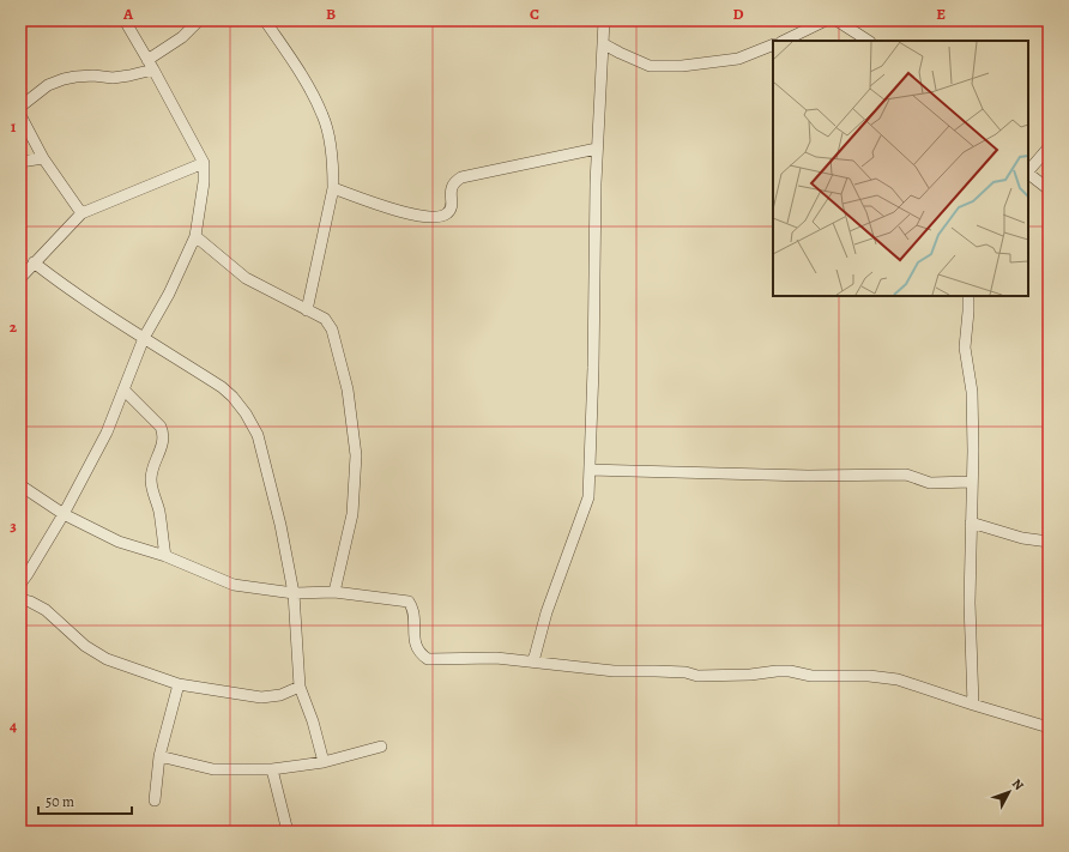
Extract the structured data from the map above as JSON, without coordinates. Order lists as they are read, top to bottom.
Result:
{
  "scale_bar": "50 m",
  "north": "top right",
  "grid": {
    "columns": [
      "A",
      "B",
      "C",
      "D",
      "E"
    ],
    "rows": [
      "1",
      "2",
      "3",
      "4"
    ]
  }
}
